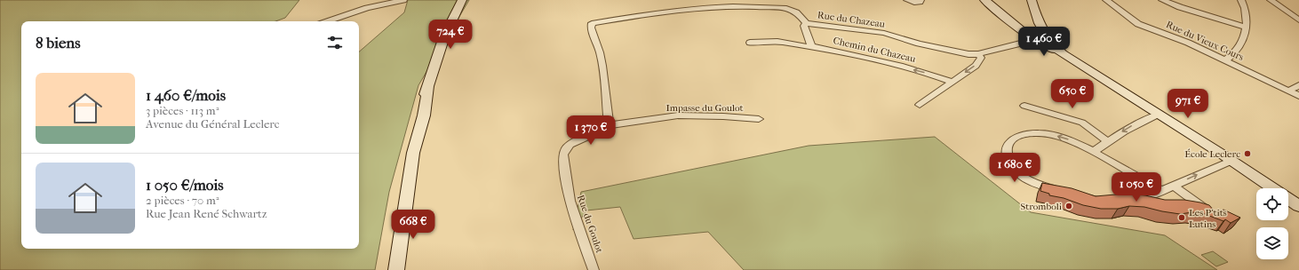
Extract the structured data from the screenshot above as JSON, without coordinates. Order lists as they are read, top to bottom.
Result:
{
  "streets": {
    "street": [
      "Rue du Chazeau",
      "Rue du Vieux Cours",
      "Chemin du Chazeau",
      "Impasse du Goulot",
      "Rue du Goulot"
    ]
  },
  "crossings": [
    ["Rue du Chazeau", "Impasse du Goulot"],
    ["Rue du Chazeau", "Rue du Goulot"],
    ["Impasse du Goulot", "Rue du Goulot"]
  ],
  "one_way": ["Chemin du Chazeau"],
  "places": ["École Leclerc", "Stromboli", "Les P’tits Lutins"],
  "page": {
    "price": [
      "724 €",
      "1 460 €",
      "650 €",
      "971 €",
      "1 370 €",
      "1 680 €",
      "1 050 €",
      "668 €"
    ],
    "heading": "8 biens",
    "list": [
      {
        "name": "1 460 €/mois",
        "note": "3 pièces · 113 m² · Avenue du Général Leclerc"
      },
      {
        "name": "1 050 €/mois",
        "note": "2 pièces · 70 m² · Rue Jean René Schwartz"
      }
    ]
  }
}
